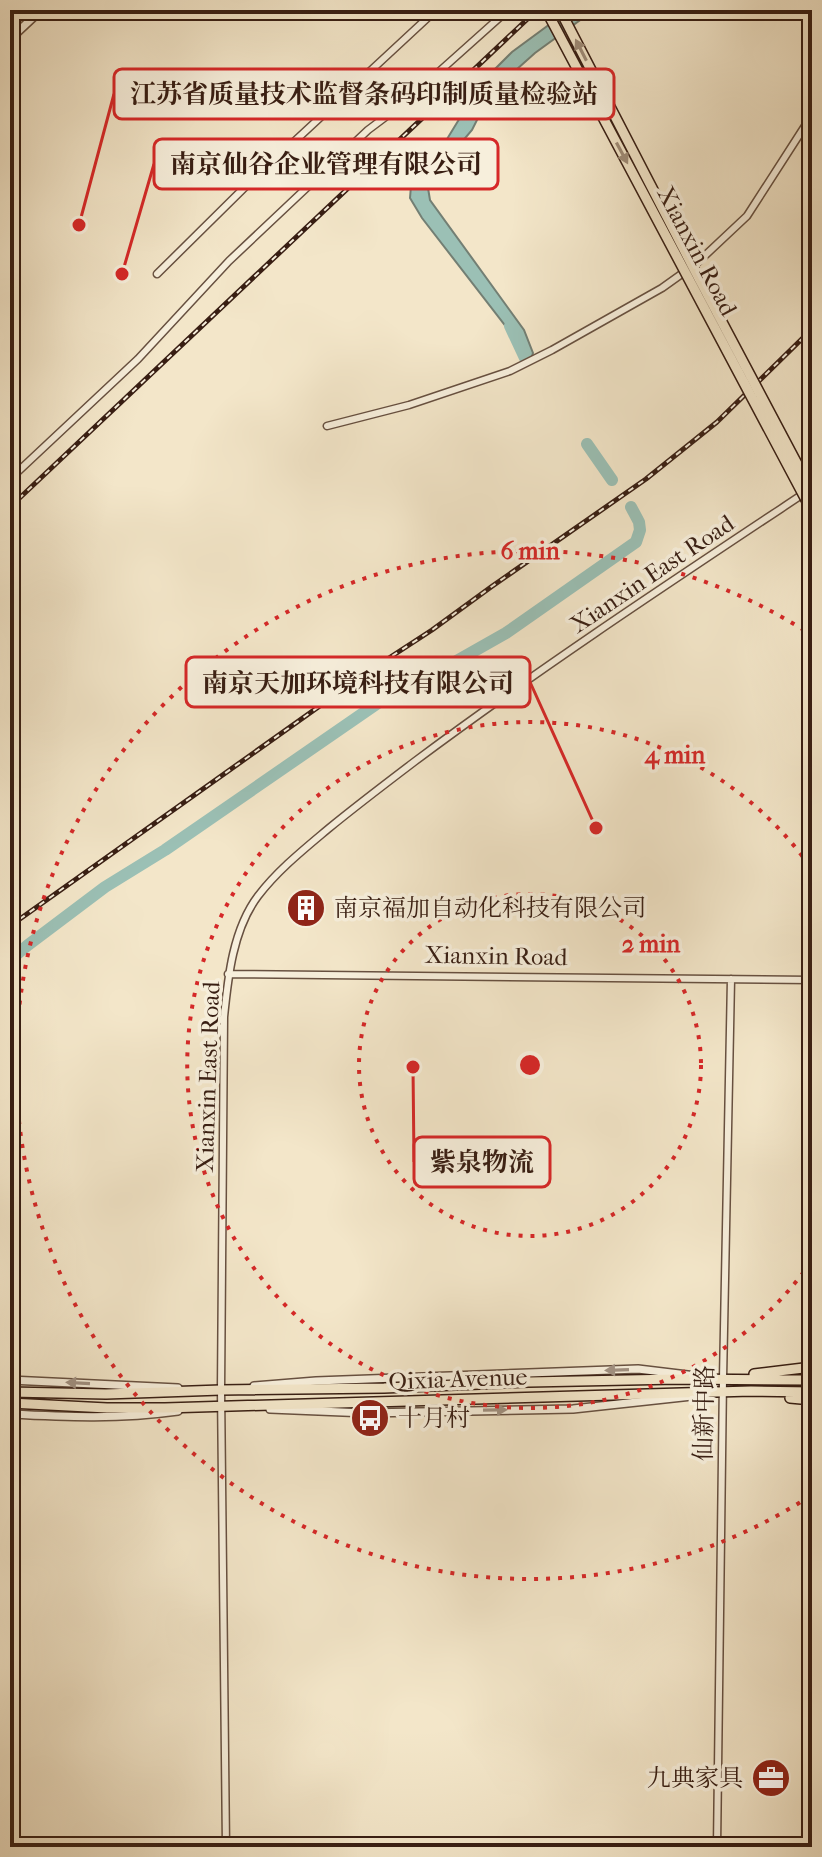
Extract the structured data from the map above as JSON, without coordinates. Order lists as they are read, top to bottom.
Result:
{
  "streets": {
    "main road": ["Xianxin Road", "Qixia Avenue"],
    "street": ["Xianxin East Road", "仙新中路"]
  },
  "crossings": [
    ["Xianxin Road", "Xianxin East Road"],
    ["Xianxin Road", "仙新中路"],
    ["Xianxin East Road", "Qixia Avenue"],
    ["Qixia Avenue", "仙新中路"]
  ],
  "places": {
    "other": [
      "江苏省质量技术监督条码印制质量检验站",
      "南京仙谷企业管理有限公司",
      "南京天加环境科技有限公司",
      "紫泉物流"
    ],
    "building": ["南京福加自动化科技有限公司"],
    "bus stop": ["十月村"],
    "office": ["九典家具"]
  },
  "rings": ["6 min", "4 min", "2 min"]
}
